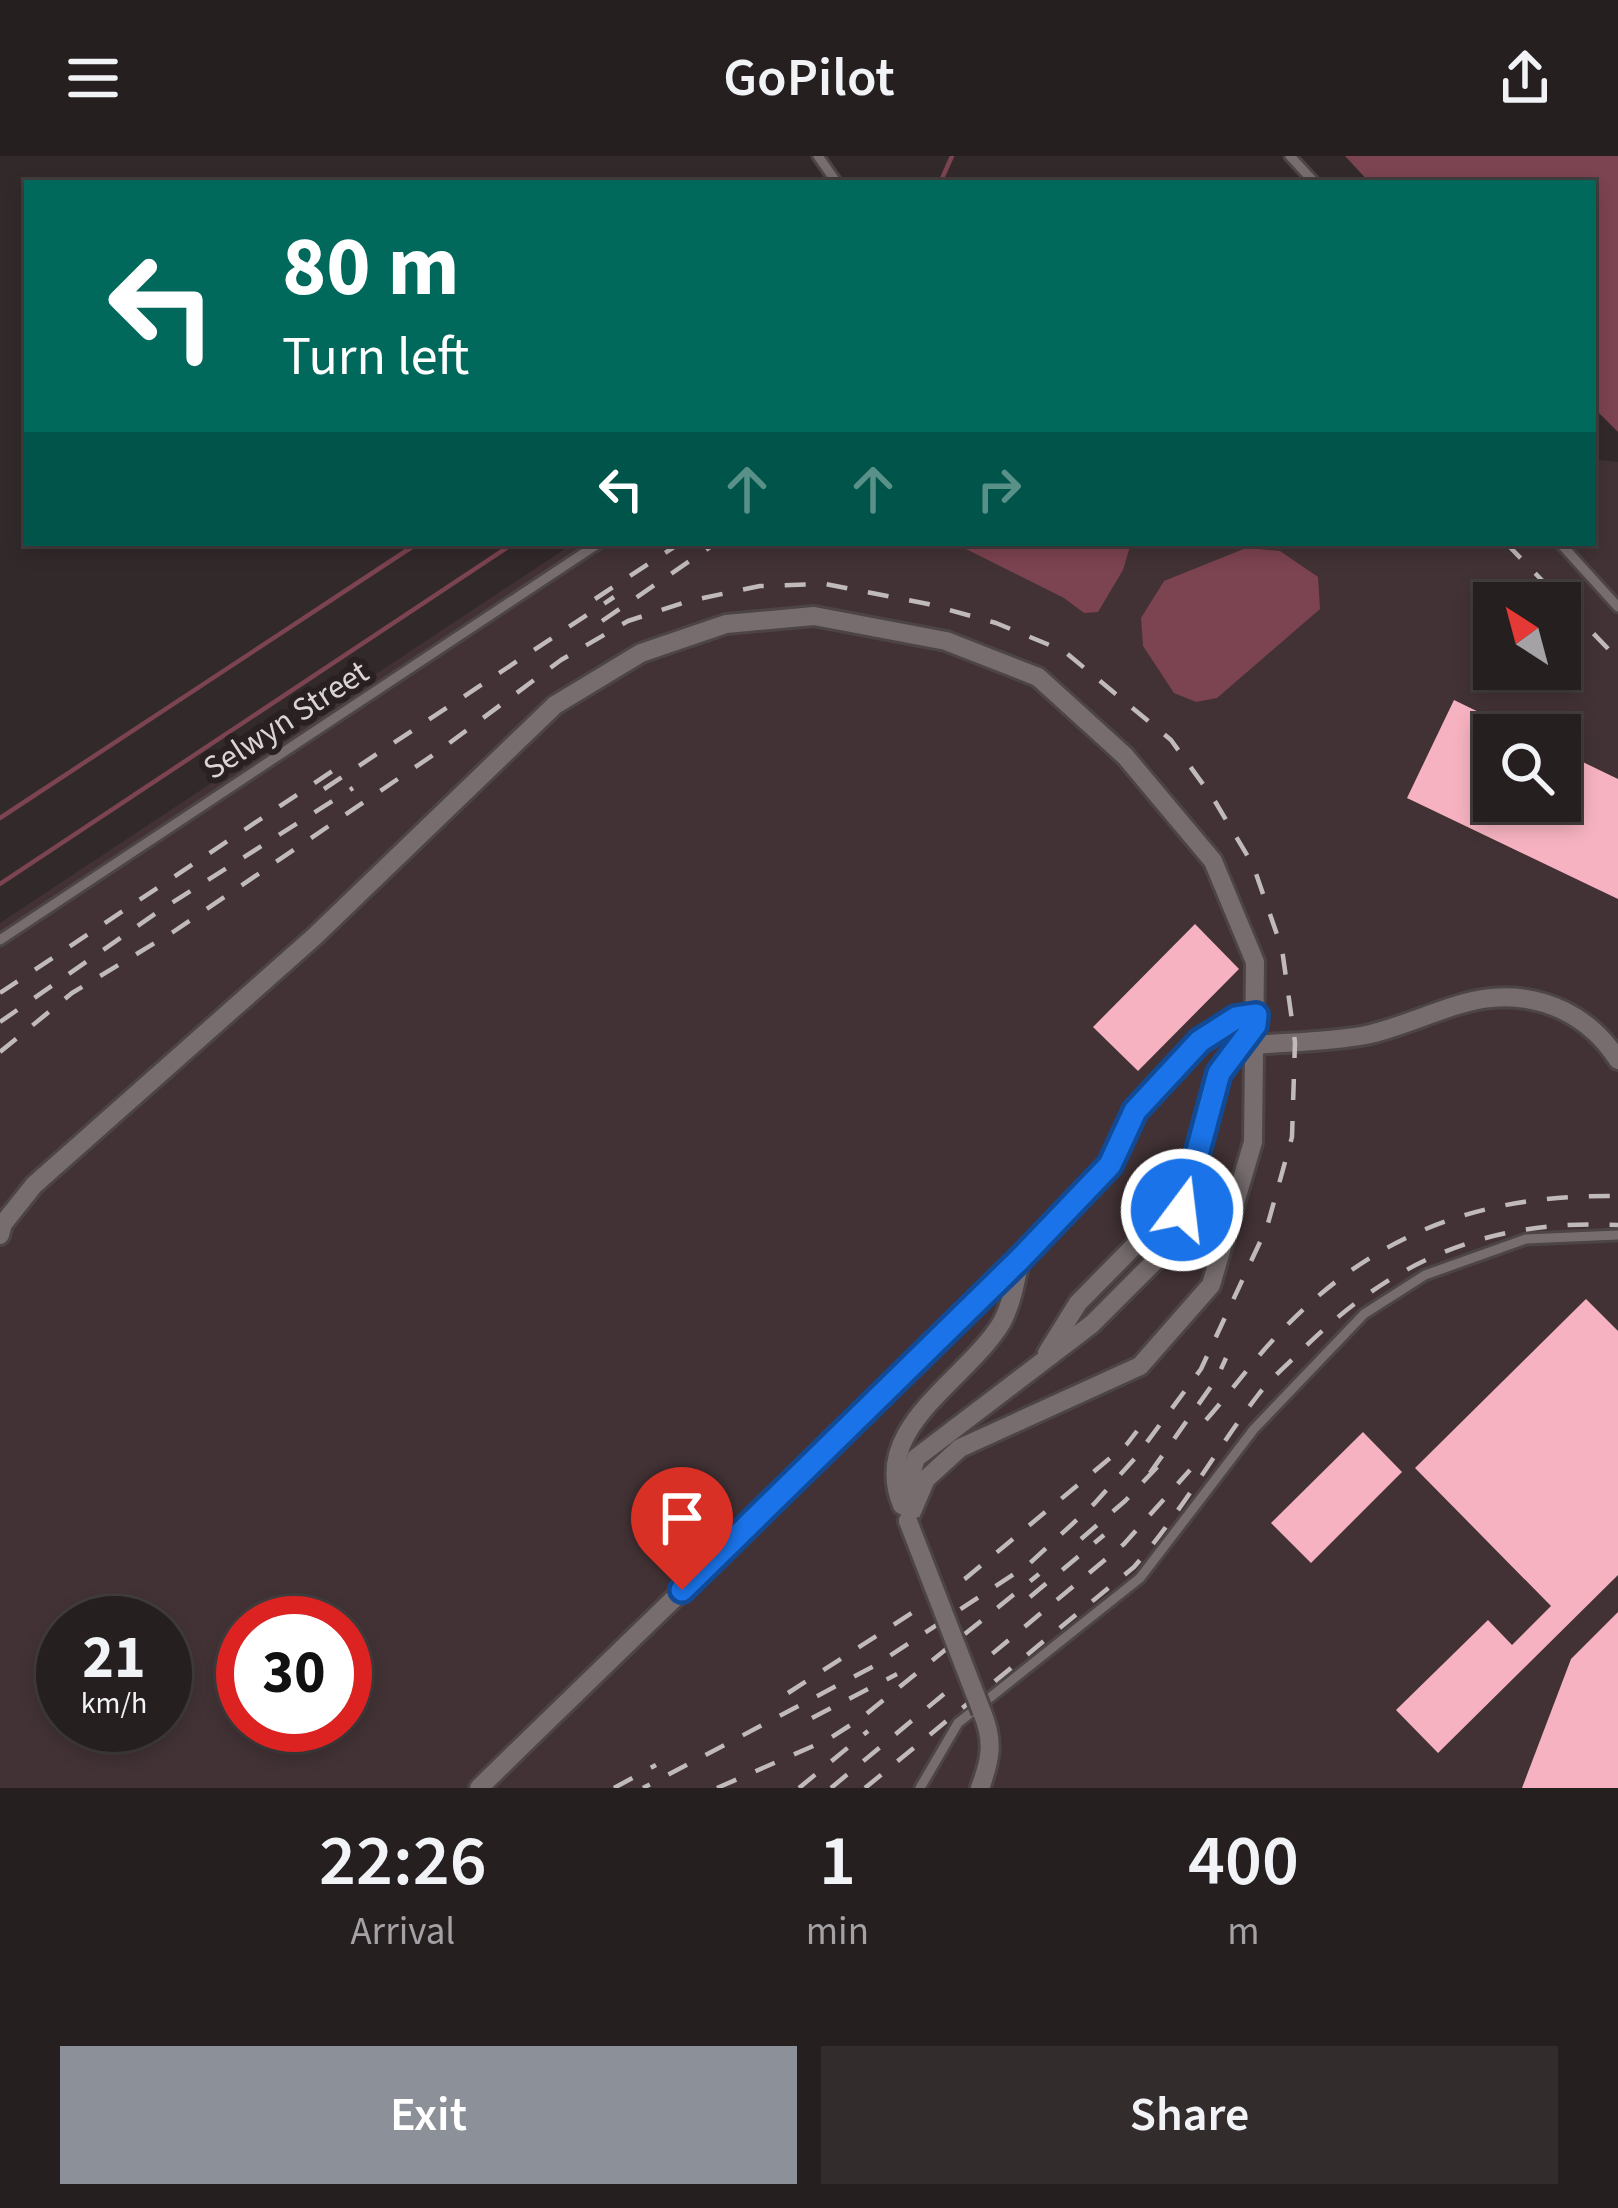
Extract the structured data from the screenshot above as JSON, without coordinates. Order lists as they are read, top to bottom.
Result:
{
  "streets": {
    "lane": ["Selwyn Street"]
  },
  "north": "top left",
  "page": {
    "header": "GoPilot",
    "turn": ["80 m", "Turn left"],
    "speed": "21 km/h",
    "limit": "30",
    "eta": [
      "22:26",
      "Arrival",
      "1",
      "min",
      "400",
      "m"
    ],
    "buttons": ["Exit", "Share"]
  }
}
